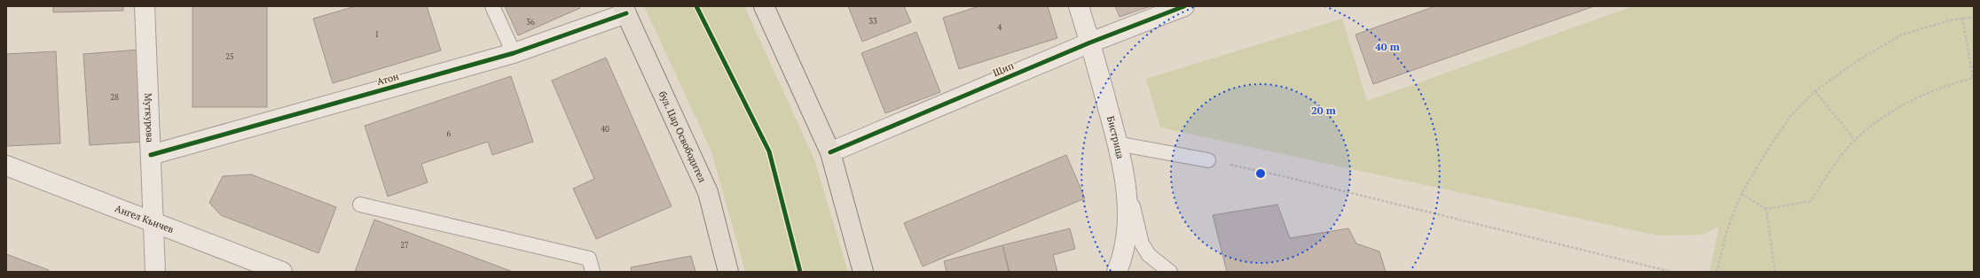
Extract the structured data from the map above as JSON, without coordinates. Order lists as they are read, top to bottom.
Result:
{
  "streets": {
    "main road": ["бул. Цар Освободител"],
    "street": [
      "Щип",
      "Атон",
      "Муткурова",
      "Бистрица",
      "Ангел Кънчев"
    ]
  },
  "crossings": [
    ["Щип", "Бистрица"],
    ["Атон", "Муткурова"],
    ["Атон", "бул. Цар Освободител"],
    ["Муткурова", "Ангел Кънчев"]
  ],
  "house_numbers": [
    "33",
    "36",
    "4",
    "1",
    "25",
    "28",
    "40",
    "6",
    "27"
  ],
  "rings": ["40 m", "20 m"]
}
